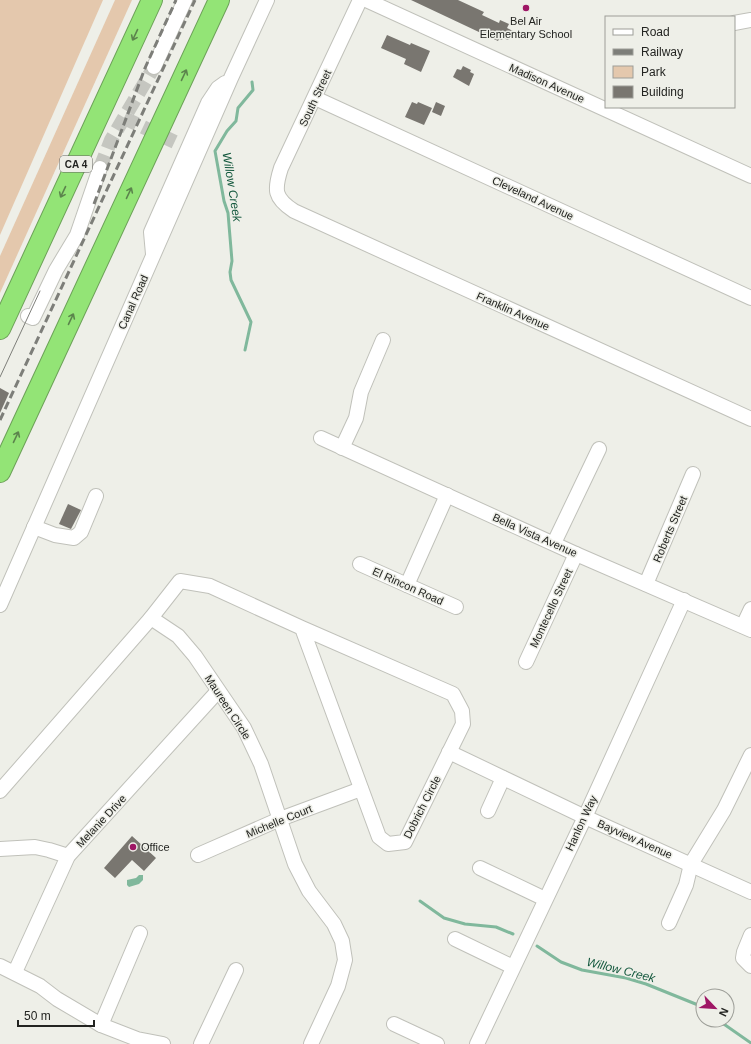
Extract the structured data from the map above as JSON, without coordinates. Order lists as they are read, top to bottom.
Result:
{
  "streets": {
    "highway": ["CA 4"],
    "street": [
      "Madison Avenue",
      "South Street",
      "Cleveland Avenue",
      "Canal Road",
      "Franklin Avenue",
      "Roberts Street",
      "Bella Vista Avenue",
      "El Rincon Road",
      "Montecello Street",
      "Maureen Circle",
      "Dobrich Circle",
      "Melanie Drive",
      "Michelle Court",
      "Hanlon Way",
      "Bayview Avenue"
    ]
  },
  "crossings": [
    ["South Street", "Cleveland Avenue"],
    ["South Street", "Franklin Avenue"],
    ["Roberts Street", "Bella Vista Avenue"],
    ["Bella Vista Avenue", "Montecello Street"],
    ["Bella Vista Avenue", "Hanlon Way"],
    ["Maureen Circle", "Dobrich Circle"],
    ["Maureen Circle", "Melanie Drive"],
    ["Maureen Circle", "Michelle Court"],
    ["Dobrich Circle", "Michelle Court"],
    ["Dobrich Circle", "Bayview Avenue"],
    ["Hanlon Way", "Bayview Avenue"]
  ],
  "water": ["Willow Creek"],
  "places": ["Bel Air Elementary School", "Office"],
  "legend": [
    "Road",
    "Railway",
    "Park",
    "Building"
  ],
  "scale_bar": "50 m",
  "north": "bottom right"
}
